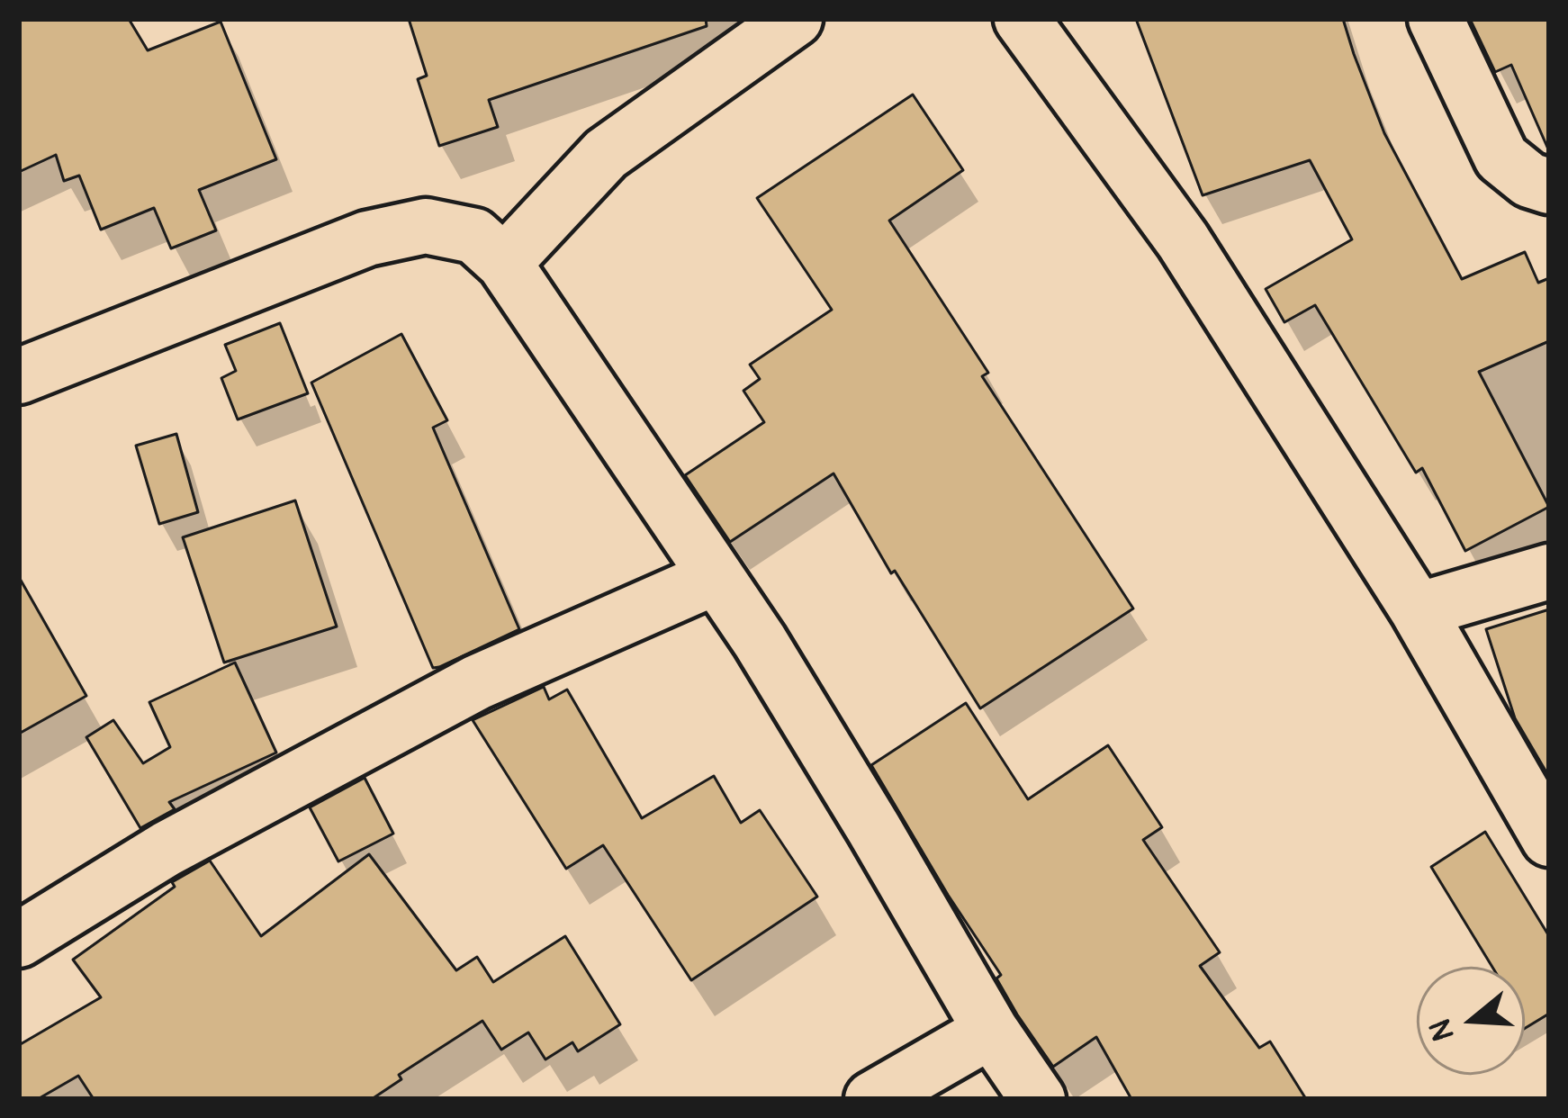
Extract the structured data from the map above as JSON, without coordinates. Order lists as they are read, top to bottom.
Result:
{
  "north": "left"
}
